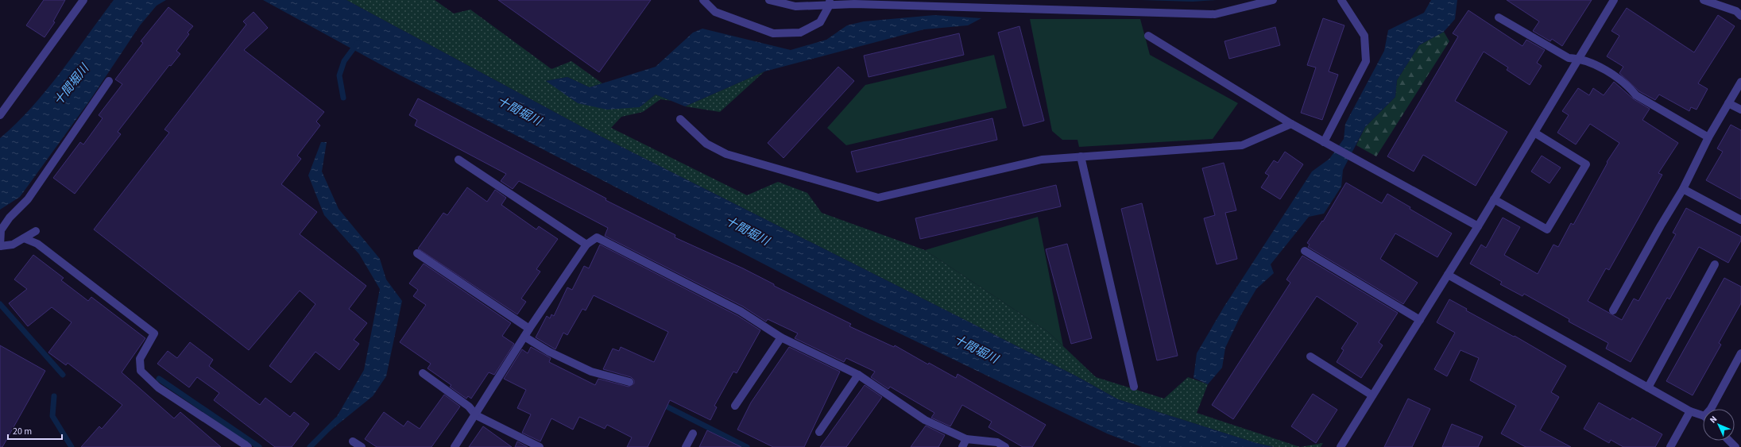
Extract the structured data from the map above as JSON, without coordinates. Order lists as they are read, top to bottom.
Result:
{
  "water": ["十間堀川"],
  "scale_bar": "20 m",
  "north": "top left"
}
